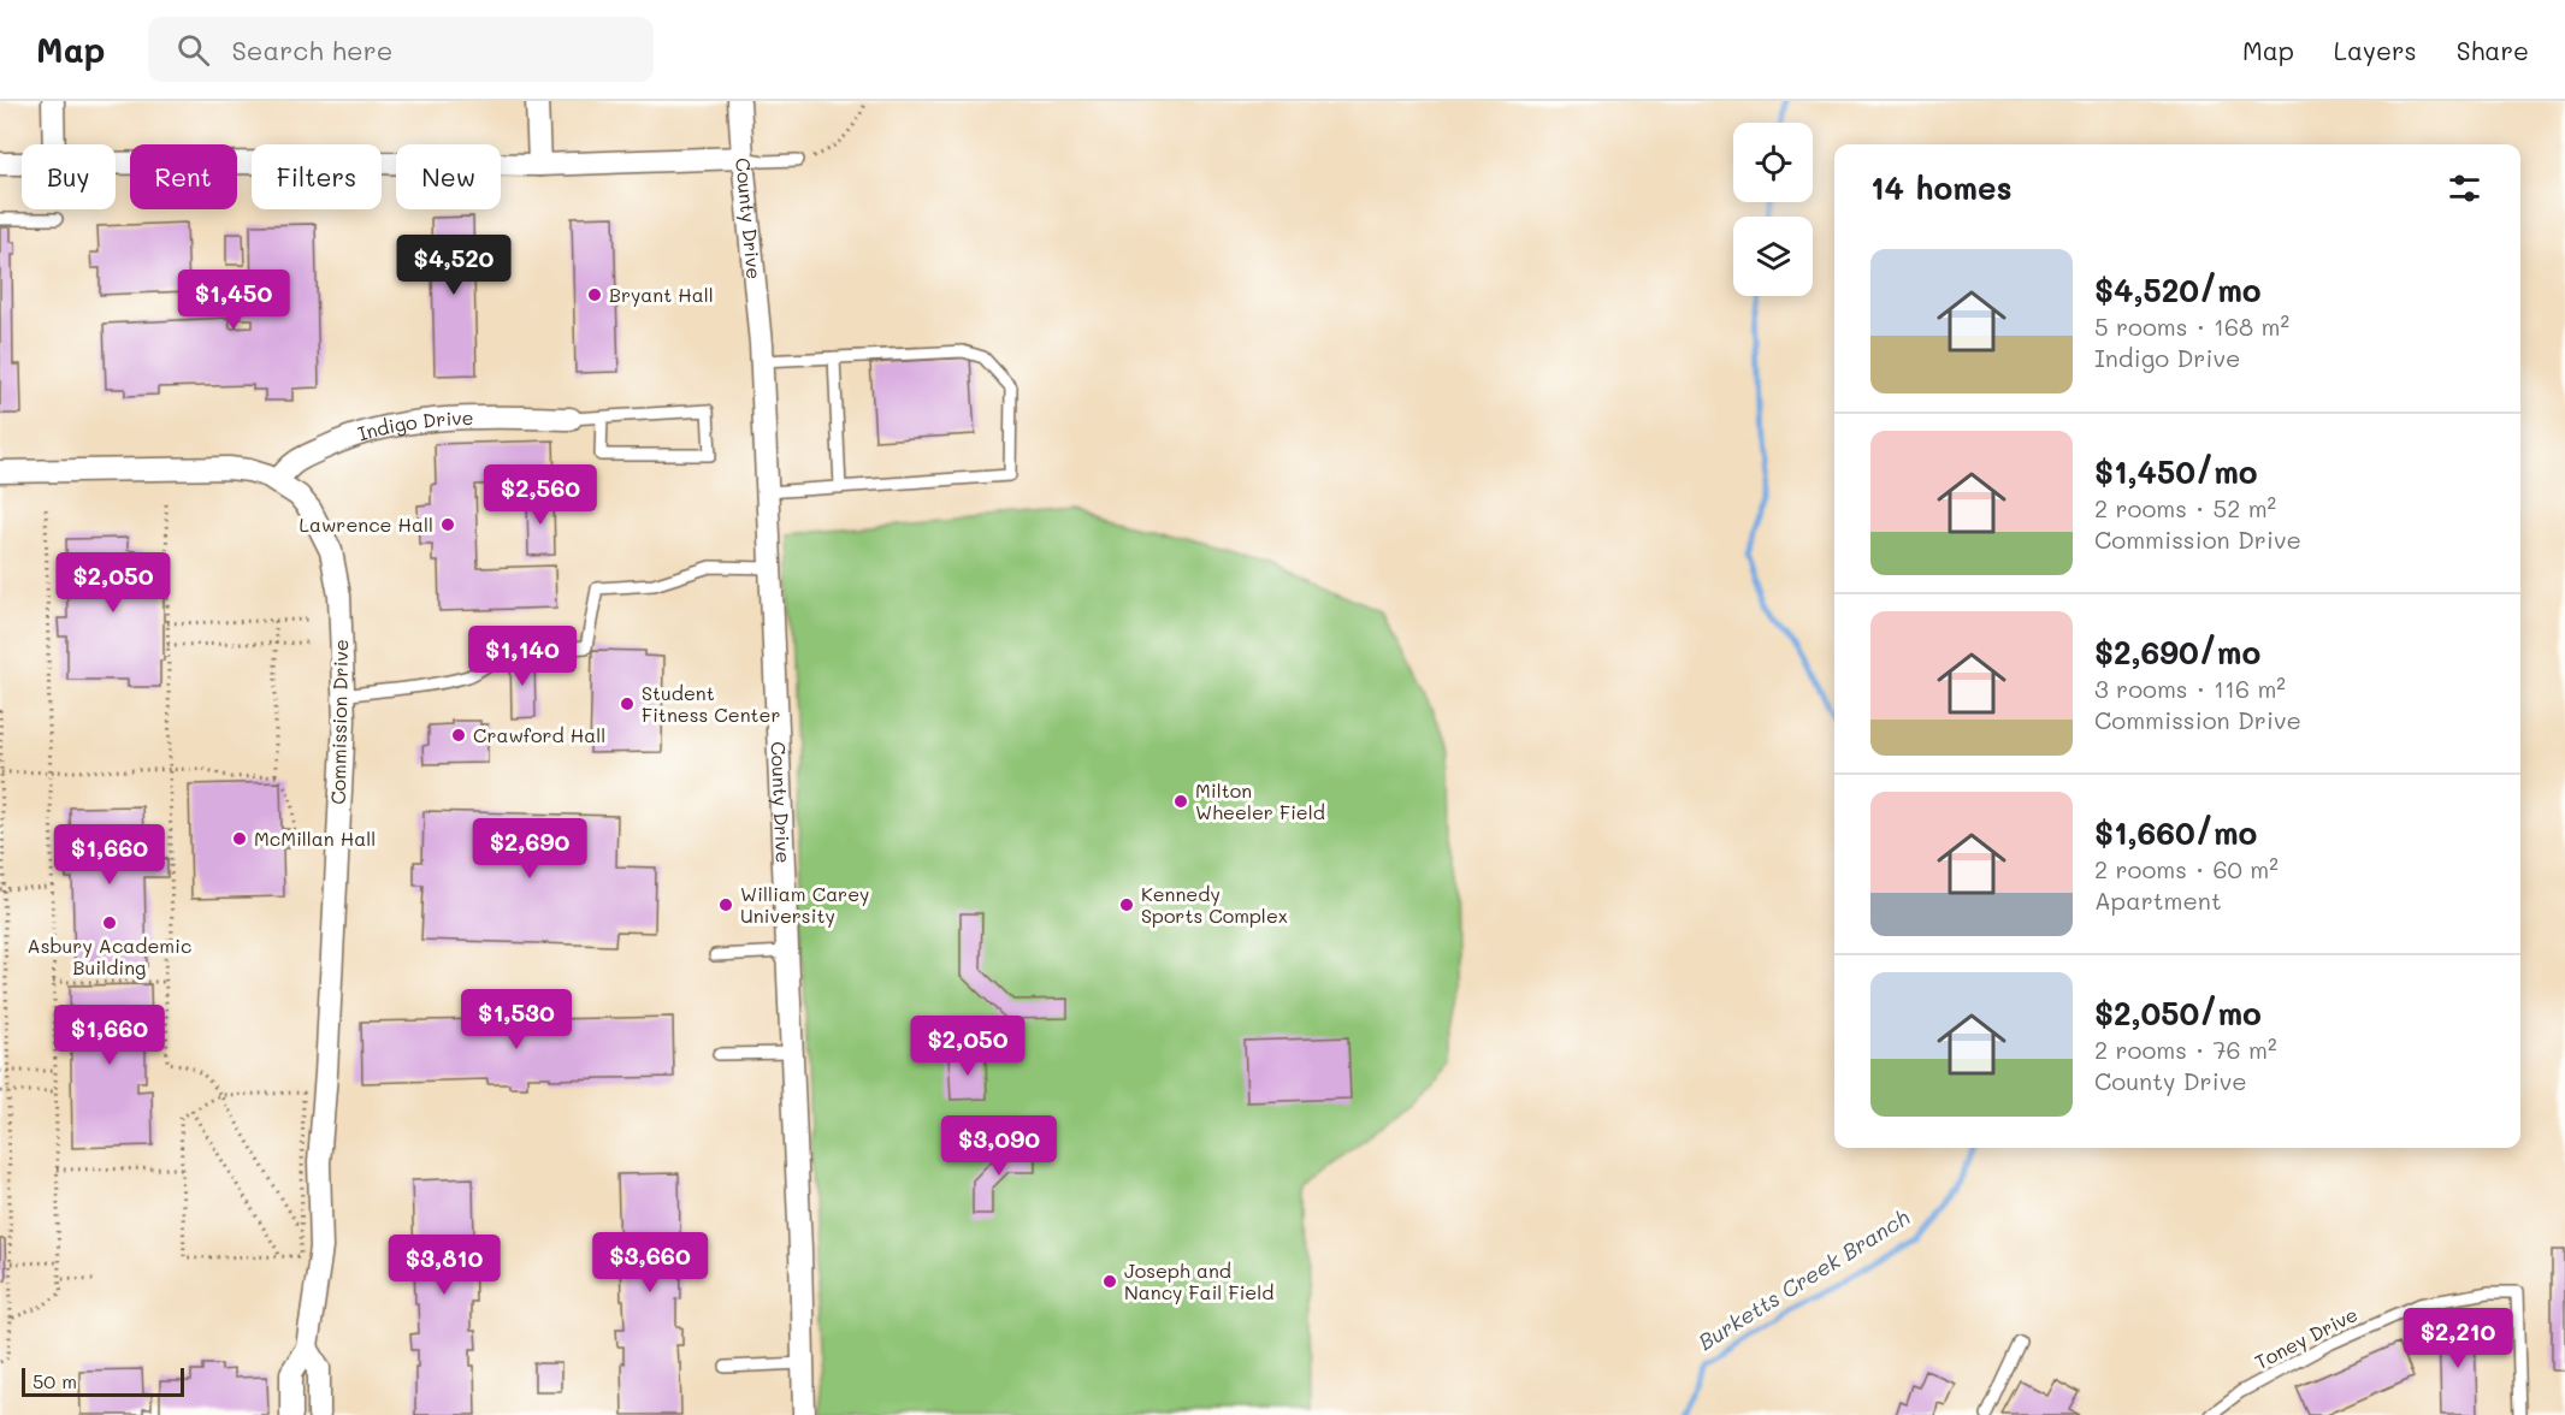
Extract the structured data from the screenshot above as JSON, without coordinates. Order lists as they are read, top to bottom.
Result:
{
  "streets": {
    "street": ["County Drive", "Indigo Drive", "Commission Drive"],
    "lane": ["Toney Drive"]
  },
  "crossings": [
    ["Indigo Drive", "Commission Drive"]
  ],
  "water": ["Burketts Creek Branch"],
  "places": [
    "Bryant Hall",
    "Lawrence Hall",
    "Student Fitness Center",
    "Crawford Hall",
    "Milton Wheeler Field",
    "McMillan Hall",
    "William Carey University",
    "Kennedy Sports Complex",
    "Asbury Academic Building",
    "Joseph and Nancy Fail Field"
  ],
  "scale_bar": "50 m",
  "page": {
    "header": "Map",
    "search": "Search here",
    "nav": ["Map", "Layers", "Share"],
    "chip": [
      "Buy",
      "Rent",
      "Filters",
      "New"
    ],
    "heading": "14 homes",
    "list": [
      {
        "name": "$4,520/mo",
        "note": "5 rooms · 168 m² · Indigo Drive"
      },
      {
        "name": "$1,450/mo",
        "note": "2 rooms · 52 m² · Commission Drive"
      },
      {
        "name": "$2,690/mo",
        "note": "3 rooms · 116 m² · Commission Drive"
      },
      {
        "name": "$1,660/mo",
        "note": "2 rooms · 60 m² · Apartment"
      },
      {
        "name": "$2,050/mo",
        "note": "2 rooms · 76 m² · County Drive"
      }
    ],
    "price": [
      "$4,520",
      "$1,450",
      "$2,560",
      "$2,050",
      "$1,140",
      "$2,690",
      "$1,660",
      "$1,530",
      "$1,660",
      "$2,050",
      "$3,090",
      "$3,660",
      "$3,810",
      "$2,210"
    ],
    "scale": "50 m"
  }
}
